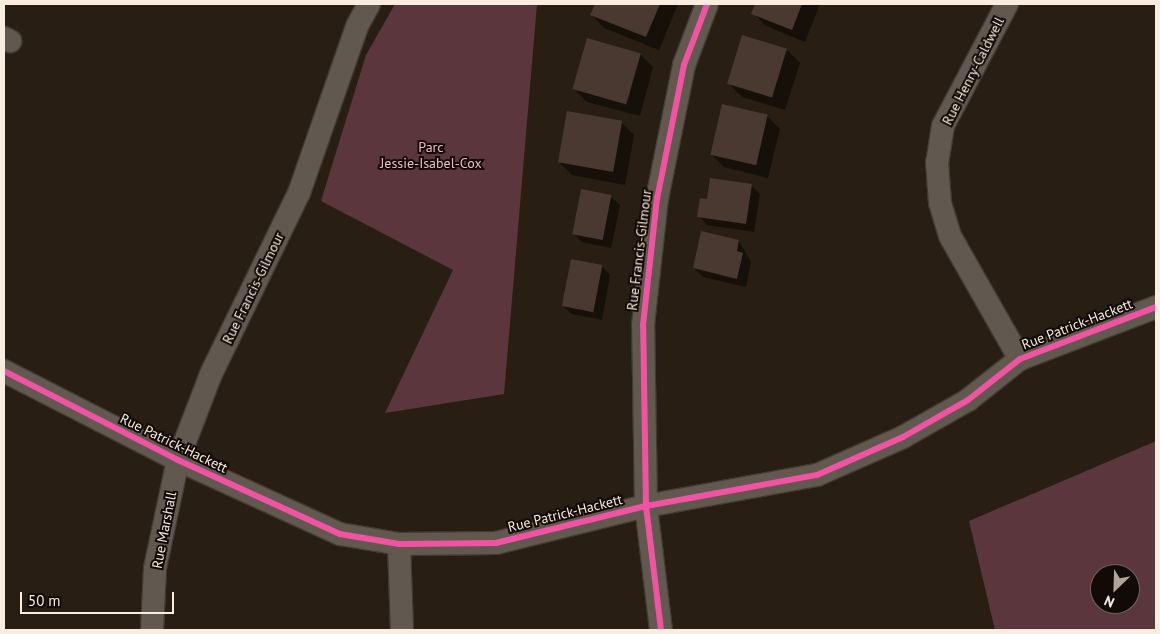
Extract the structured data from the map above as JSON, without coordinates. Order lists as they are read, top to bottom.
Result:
{
  "streets": {
    "street": [
      "Rue Henry-Caldwell",
      "Rue Francis-Gilmour",
      "Rue Patrick-Hackett",
      "Rue Marshall"
    ]
  },
  "crossings": [
    ["Rue Henry-Caldwell", "Rue Patrick-Hackett"],
    ["Rue Francis-Gilmour", "Rue Patrick-Hackett"],
    ["Rue Francis-Gilmour", "Rue Marshall"],
    ["Rue Patrick-Hackett", "Rue Marshall"]
  ],
  "parks": ["Parc Jessie-Isabel-Cox"],
  "scale_bar": "50 m",
  "north": "bottom left"
}
